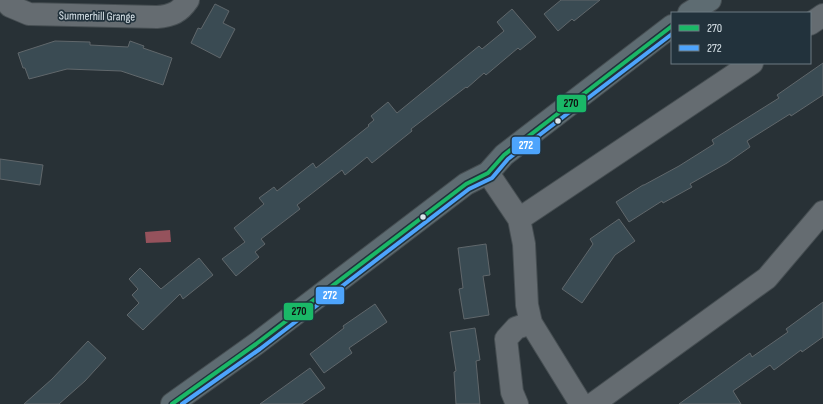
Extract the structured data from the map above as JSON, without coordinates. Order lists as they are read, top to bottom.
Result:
{
  "streets": {
    "street": ["Summerhill Grange"]
  },
  "lines": ["transit line 270", "transit line 272"],
  "legend": ["270", "272"]
}
